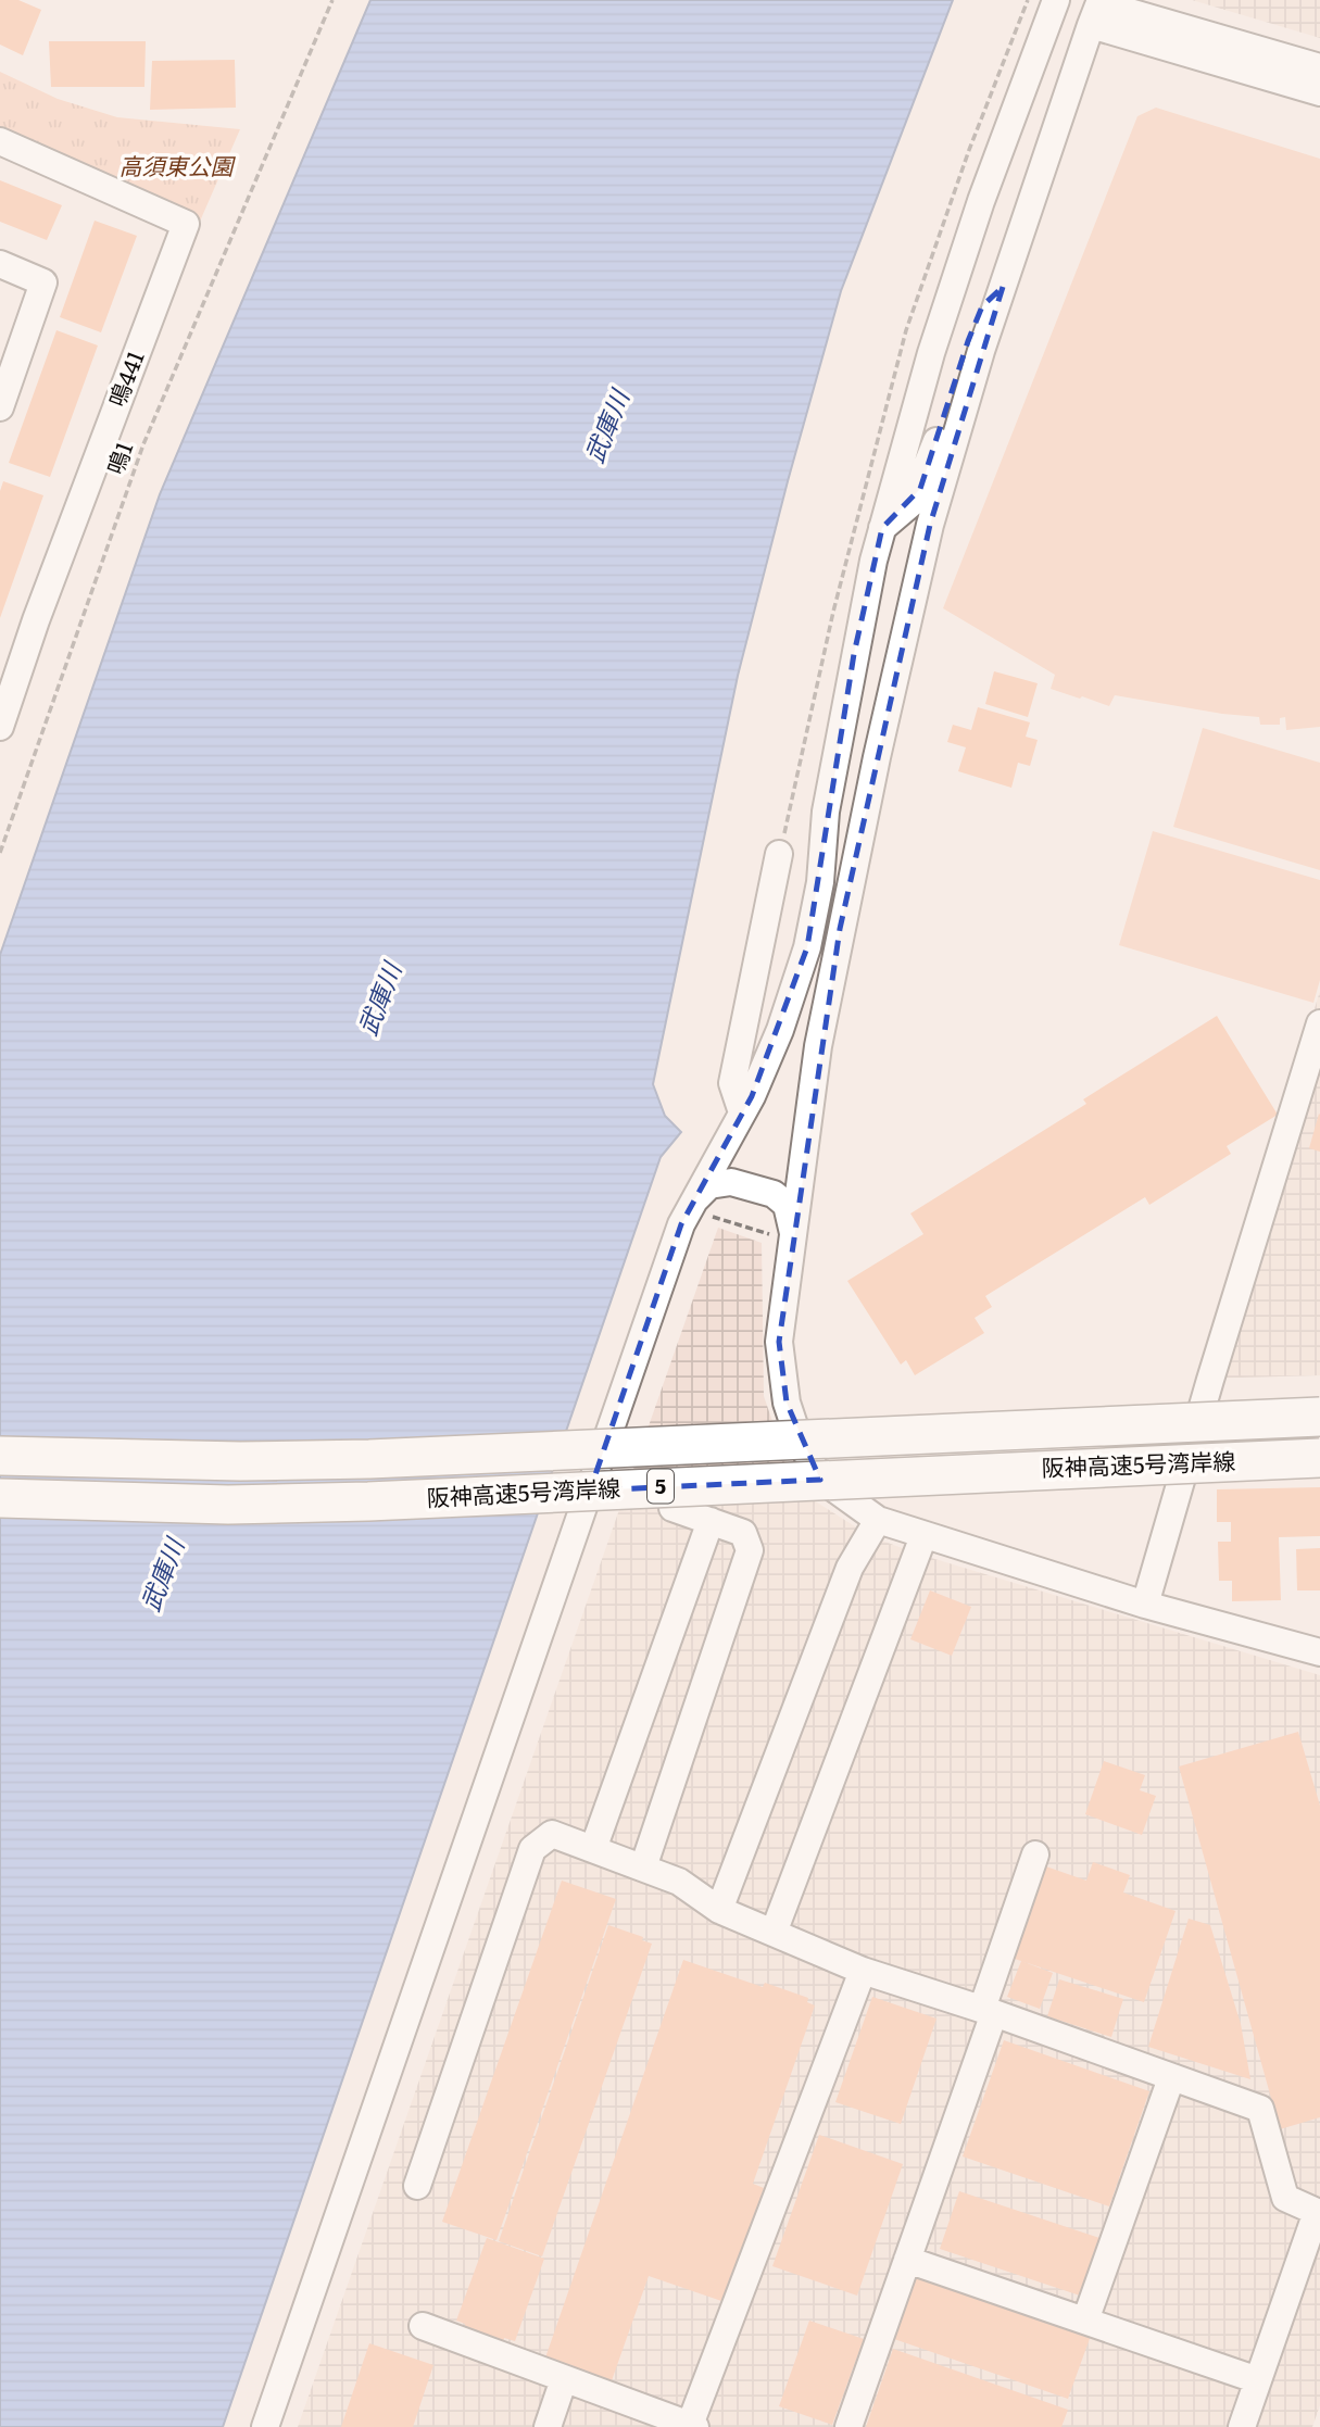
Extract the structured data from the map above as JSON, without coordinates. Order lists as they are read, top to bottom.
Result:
{
  "streets": {
    "highway": ["阪神高速5号湾岸線", "5"],
    "street": ["鳴441"],
    "path": ["鳴1"]
  },
  "water": ["武庫川"],
  "parks": ["高須東公園"]
}
